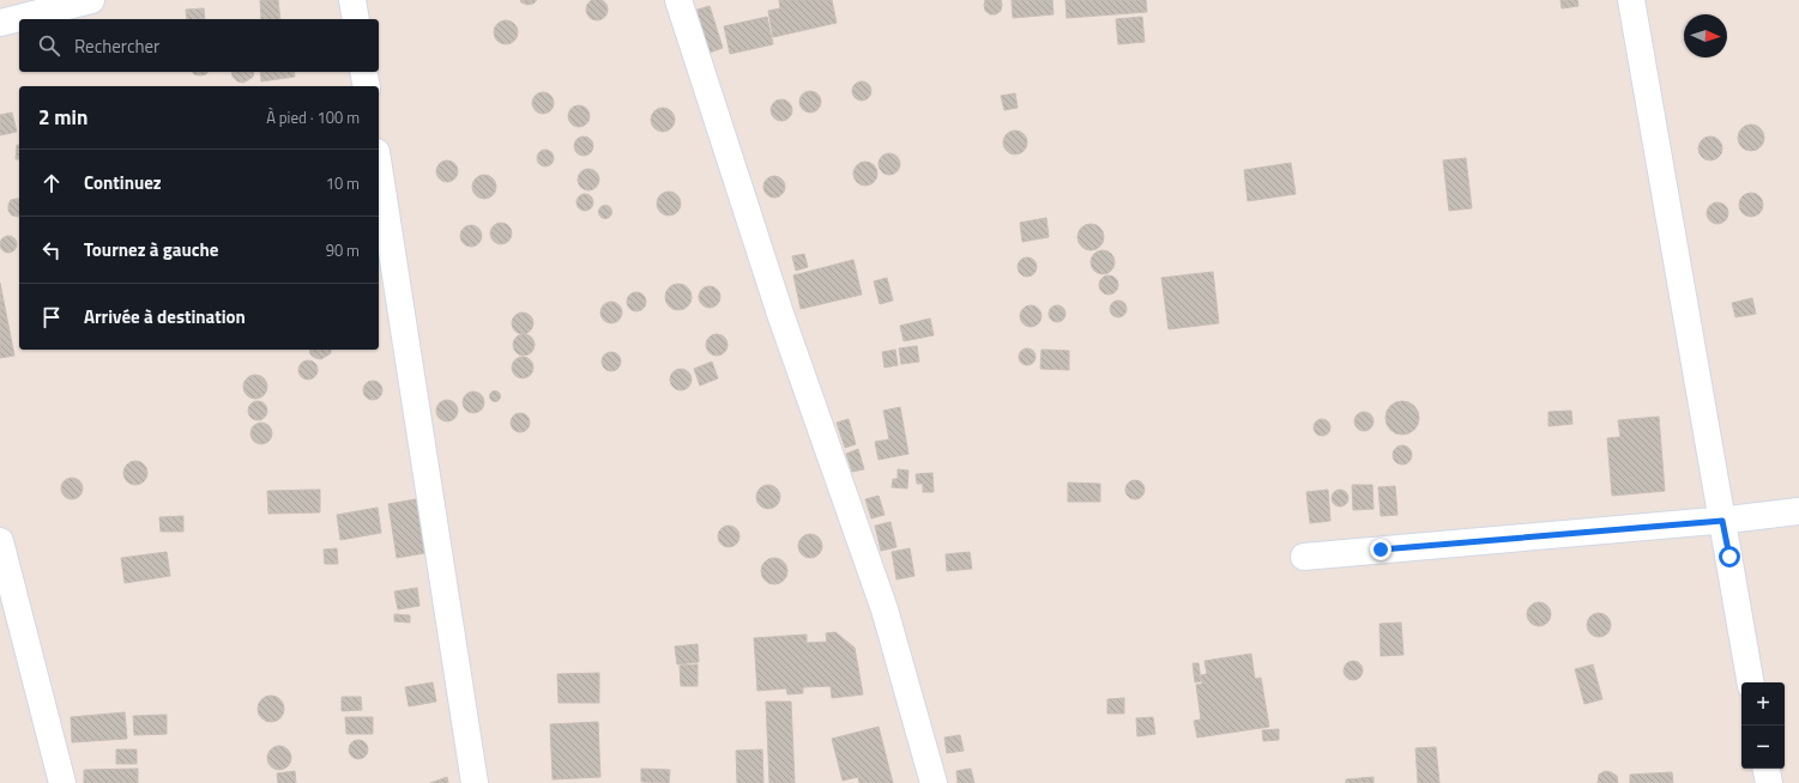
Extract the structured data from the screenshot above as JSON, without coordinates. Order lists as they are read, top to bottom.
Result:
{
  "north": "right",
  "page": {
    "search": "Rechercher",
    "heading": ["2 min", "À pied · 100 m"],
    "list": [
      ["Continuez", "10 m"],
      ["Tournez à gauche", "90 m"],
      "Arrivée à destination"
    ],
    "map_buttons": ["+", "−"]
  }
}
